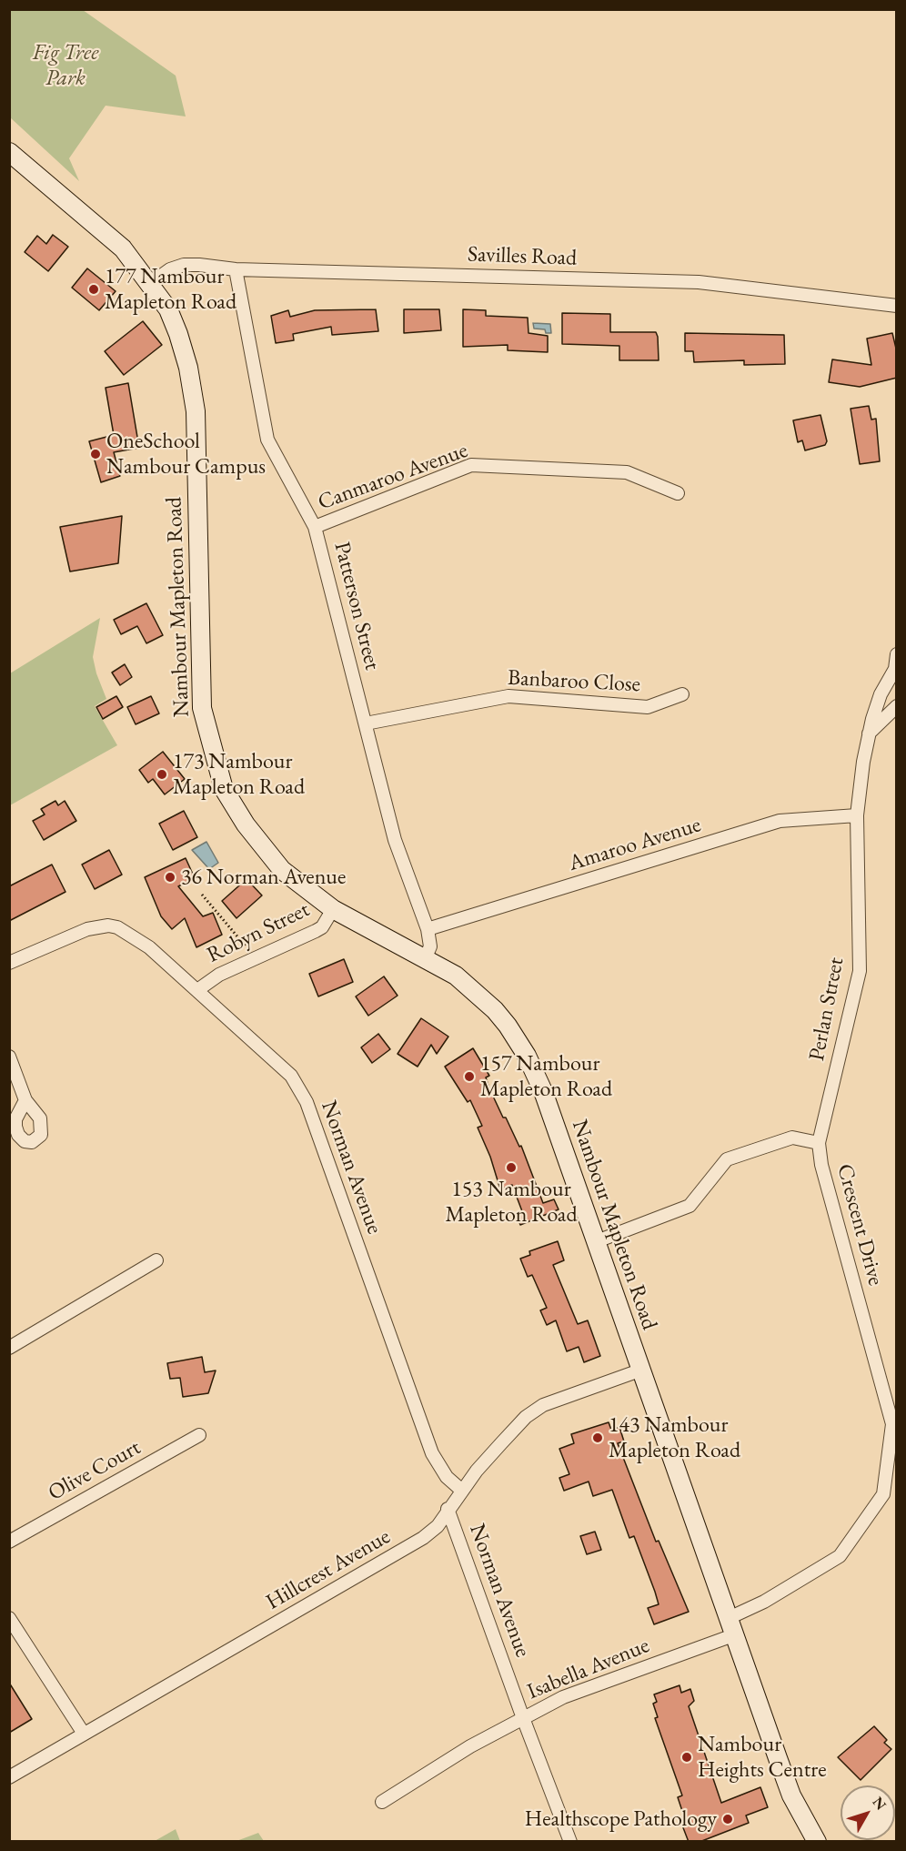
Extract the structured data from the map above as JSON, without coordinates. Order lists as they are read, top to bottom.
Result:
{
  "streets": {
    "main road": ["Nambour Mapleton Road"],
    "street": [
      "Savilles Road",
      "Canmaroo Avenue",
      "Patterson Street",
      "Banbaroo Close",
      "Amaroo Avenue",
      "Robyn Street",
      "Perlan Street",
      "Norman Avenue",
      "Crescent Drive",
      "Olive Court",
      "Hillcrest Avenue",
      "Isabella Avenue"
    ]
  },
  "crossings": [
    ["Savilles Road", "Patterson Street"],
    ["Savilles Road", "Nambour Mapleton Road"],
    ["Canmaroo Avenue", "Patterson Street"],
    ["Patterson Street", "Nambour Mapleton Road"],
    ["Patterson Street", "Banbaroo Close"],
    ["Patterson Street", "Amaroo Avenue"],
    ["Nambour Mapleton Road", "Robyn Street"],
    ["Nambour Mapleton Road", "Crescent Drive"],
    ["Nambour Mapleton Road", "Hillcrest Avenue"],
    ["Nambour Mapleton Road", "Isabella Avenue"],
    ["Amaroo Avenue", "Perlan Street"],
    ["Robyn Street", "Norman Avenue"],
    ["Perlan Street", "Crescent Drive"],
    ["Norman Avenue", "Hillcrest Avenue"],
    ["Norman Avenue", "Isabella Avenue"],
    ["Crescent Drive", "Isabella Avenue"]
  ],
  "parks": ["Fig Tree Park"],
  "places": [
    "177 Nambour Mapleton Road",
    "OneSchool Nambour Campus",
    "173 Nambour Mapleton Road",
    "36 Norman Avenue",
    "157 Nambour Mapleton Road",
    "153 Nambour Mapleton Road",
    "143 Nambour Mapleton Road",
    "Nambour Heights Centre",
    "Healthscope Pathology"
  ],
  "north": "top right"
}
